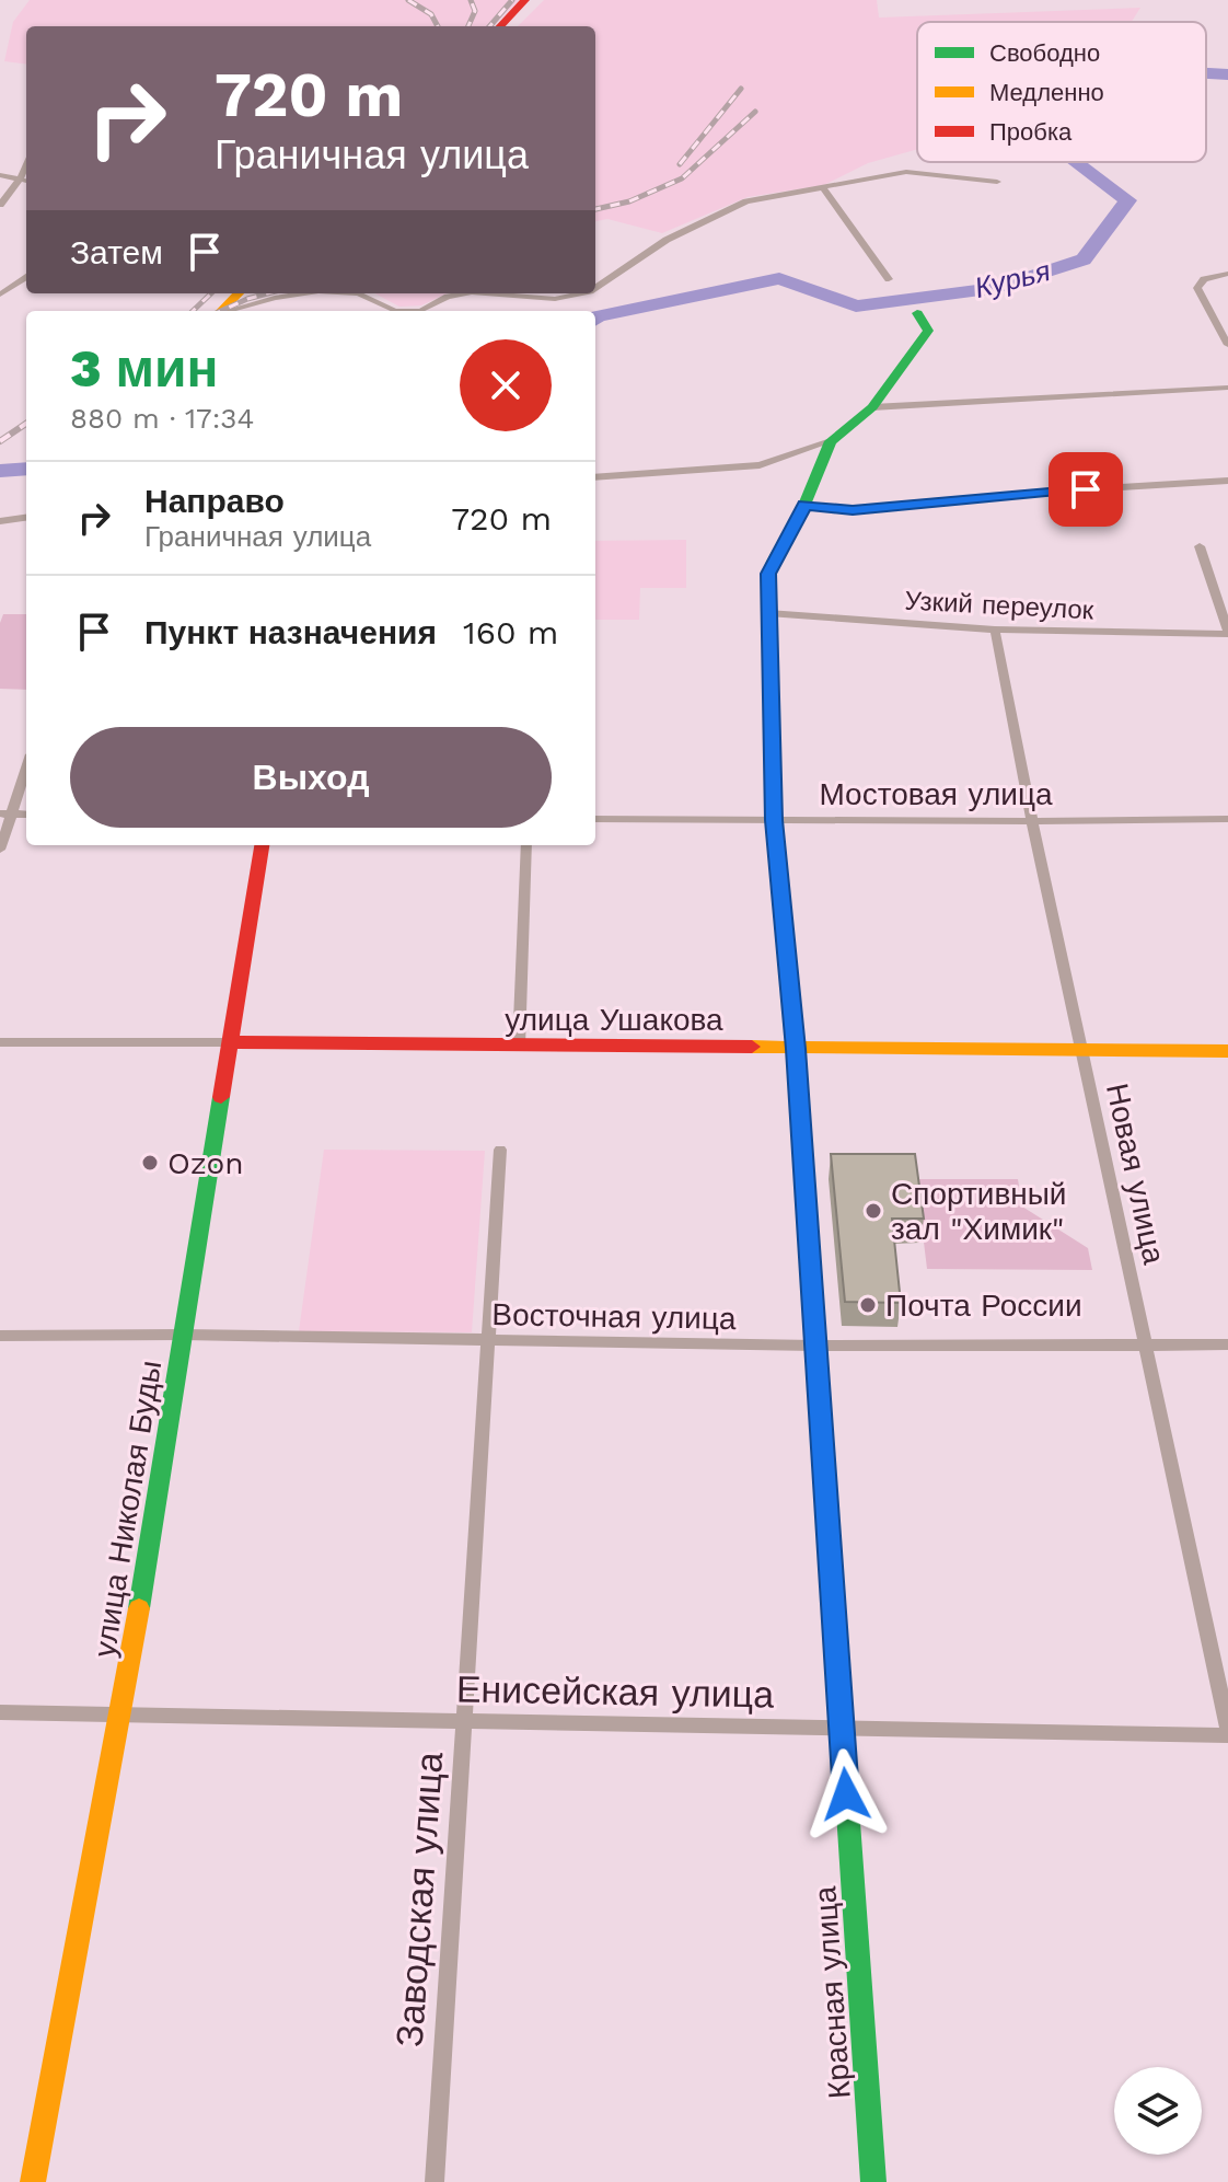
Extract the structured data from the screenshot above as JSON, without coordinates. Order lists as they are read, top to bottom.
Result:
{
  "streets": {
    "street": [
      "Узкий переулок",
      "Мостовая улица",
      "улица Ушакова",
      "Новая улица",
      "Восточная улица",
      "улица Николая Буды",
      "Енисейская улица",
      "Заводская улица",
      "Красная улица"
    ]
  },
  "crossings": [
    ["Узкий переулок", "Новая улица"],
    ["Узкий переулок", "Красная улица"],
    ["Мостовая улица", "Новая улица"],
    ["Мостовая улица", "Красная улица"],
    ["улица Ушакова", "Новая улица"],
    ["улица Ушакова", "улица Николая Буды"],
    ["улица Ушакова", "Красная улица"],
    ["Новая улица", "Восточная улица"],
    ["Восточная улица", "улица Николая Буды"],
    ["Восточная улица", "Заводская улица"],
    ["Восточная улица", "Красная улица"],
    ["улица Николая Буды", "Енисейская улица"],
    ["Енисейская улица", "Заводская улица"],
    ["Енисейская улица", "Красная улица"]
  ],
  "water": ["Курья"],
  "places": ["Ozon", "Спортивный зал \"Химик\"", "Почта России"],
  "legend": ["Свободно", "Медленно", "Пробка"],
  "page": {
    "turn": ["720 m", "Граничная улица"],
    "then": "Затем",
    "heading": ["3 мин", "880 m · 17:34"],
    "list": [
      {
        "name": "Направо",
        "note": "Граничная улица",
        "value": "720 m"
      },
      {
        "name": "Пункт назначения",
        "value": "160 m"
      }
    ],
    "buttons": "Выход"
  }
}
